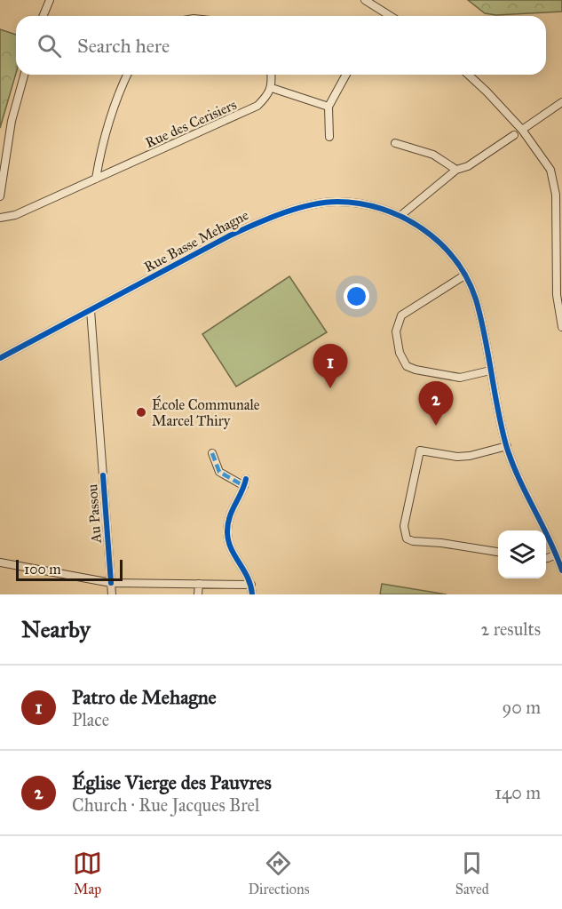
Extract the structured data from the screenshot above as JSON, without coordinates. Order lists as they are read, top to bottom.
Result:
{
  "streets": {
    "street": ["Rue des Cerisiers", "Rue Basse Mehagne", "Au Passou"]
  },
  "crossings": [
    ["Rue Basse Mehagne", "Au Passou"]
  ],
  "places": ["École Communale Marcel Thiry"],
  "scale_bar": "100 m",
  "page": {
    "search": "Search here",
    "pins": ["1", "2"],
    "scale": "100 m",
    "heading": ["Nearby", "2 results"],
    "list": [
      {
        "mark": "1",
        "name": "Patro de Mehagne",
        "note": "Place",
        "value": "90 m"
      },
      {
        "mark": "2",
        "name": "Église Vierge des Pauvres",
        "note": "Church · Rue Jacques Brel",
        "value": "140 m"
      }
    ],
    "nav": ["Map", "Directions", "Saved"]
  }
}
